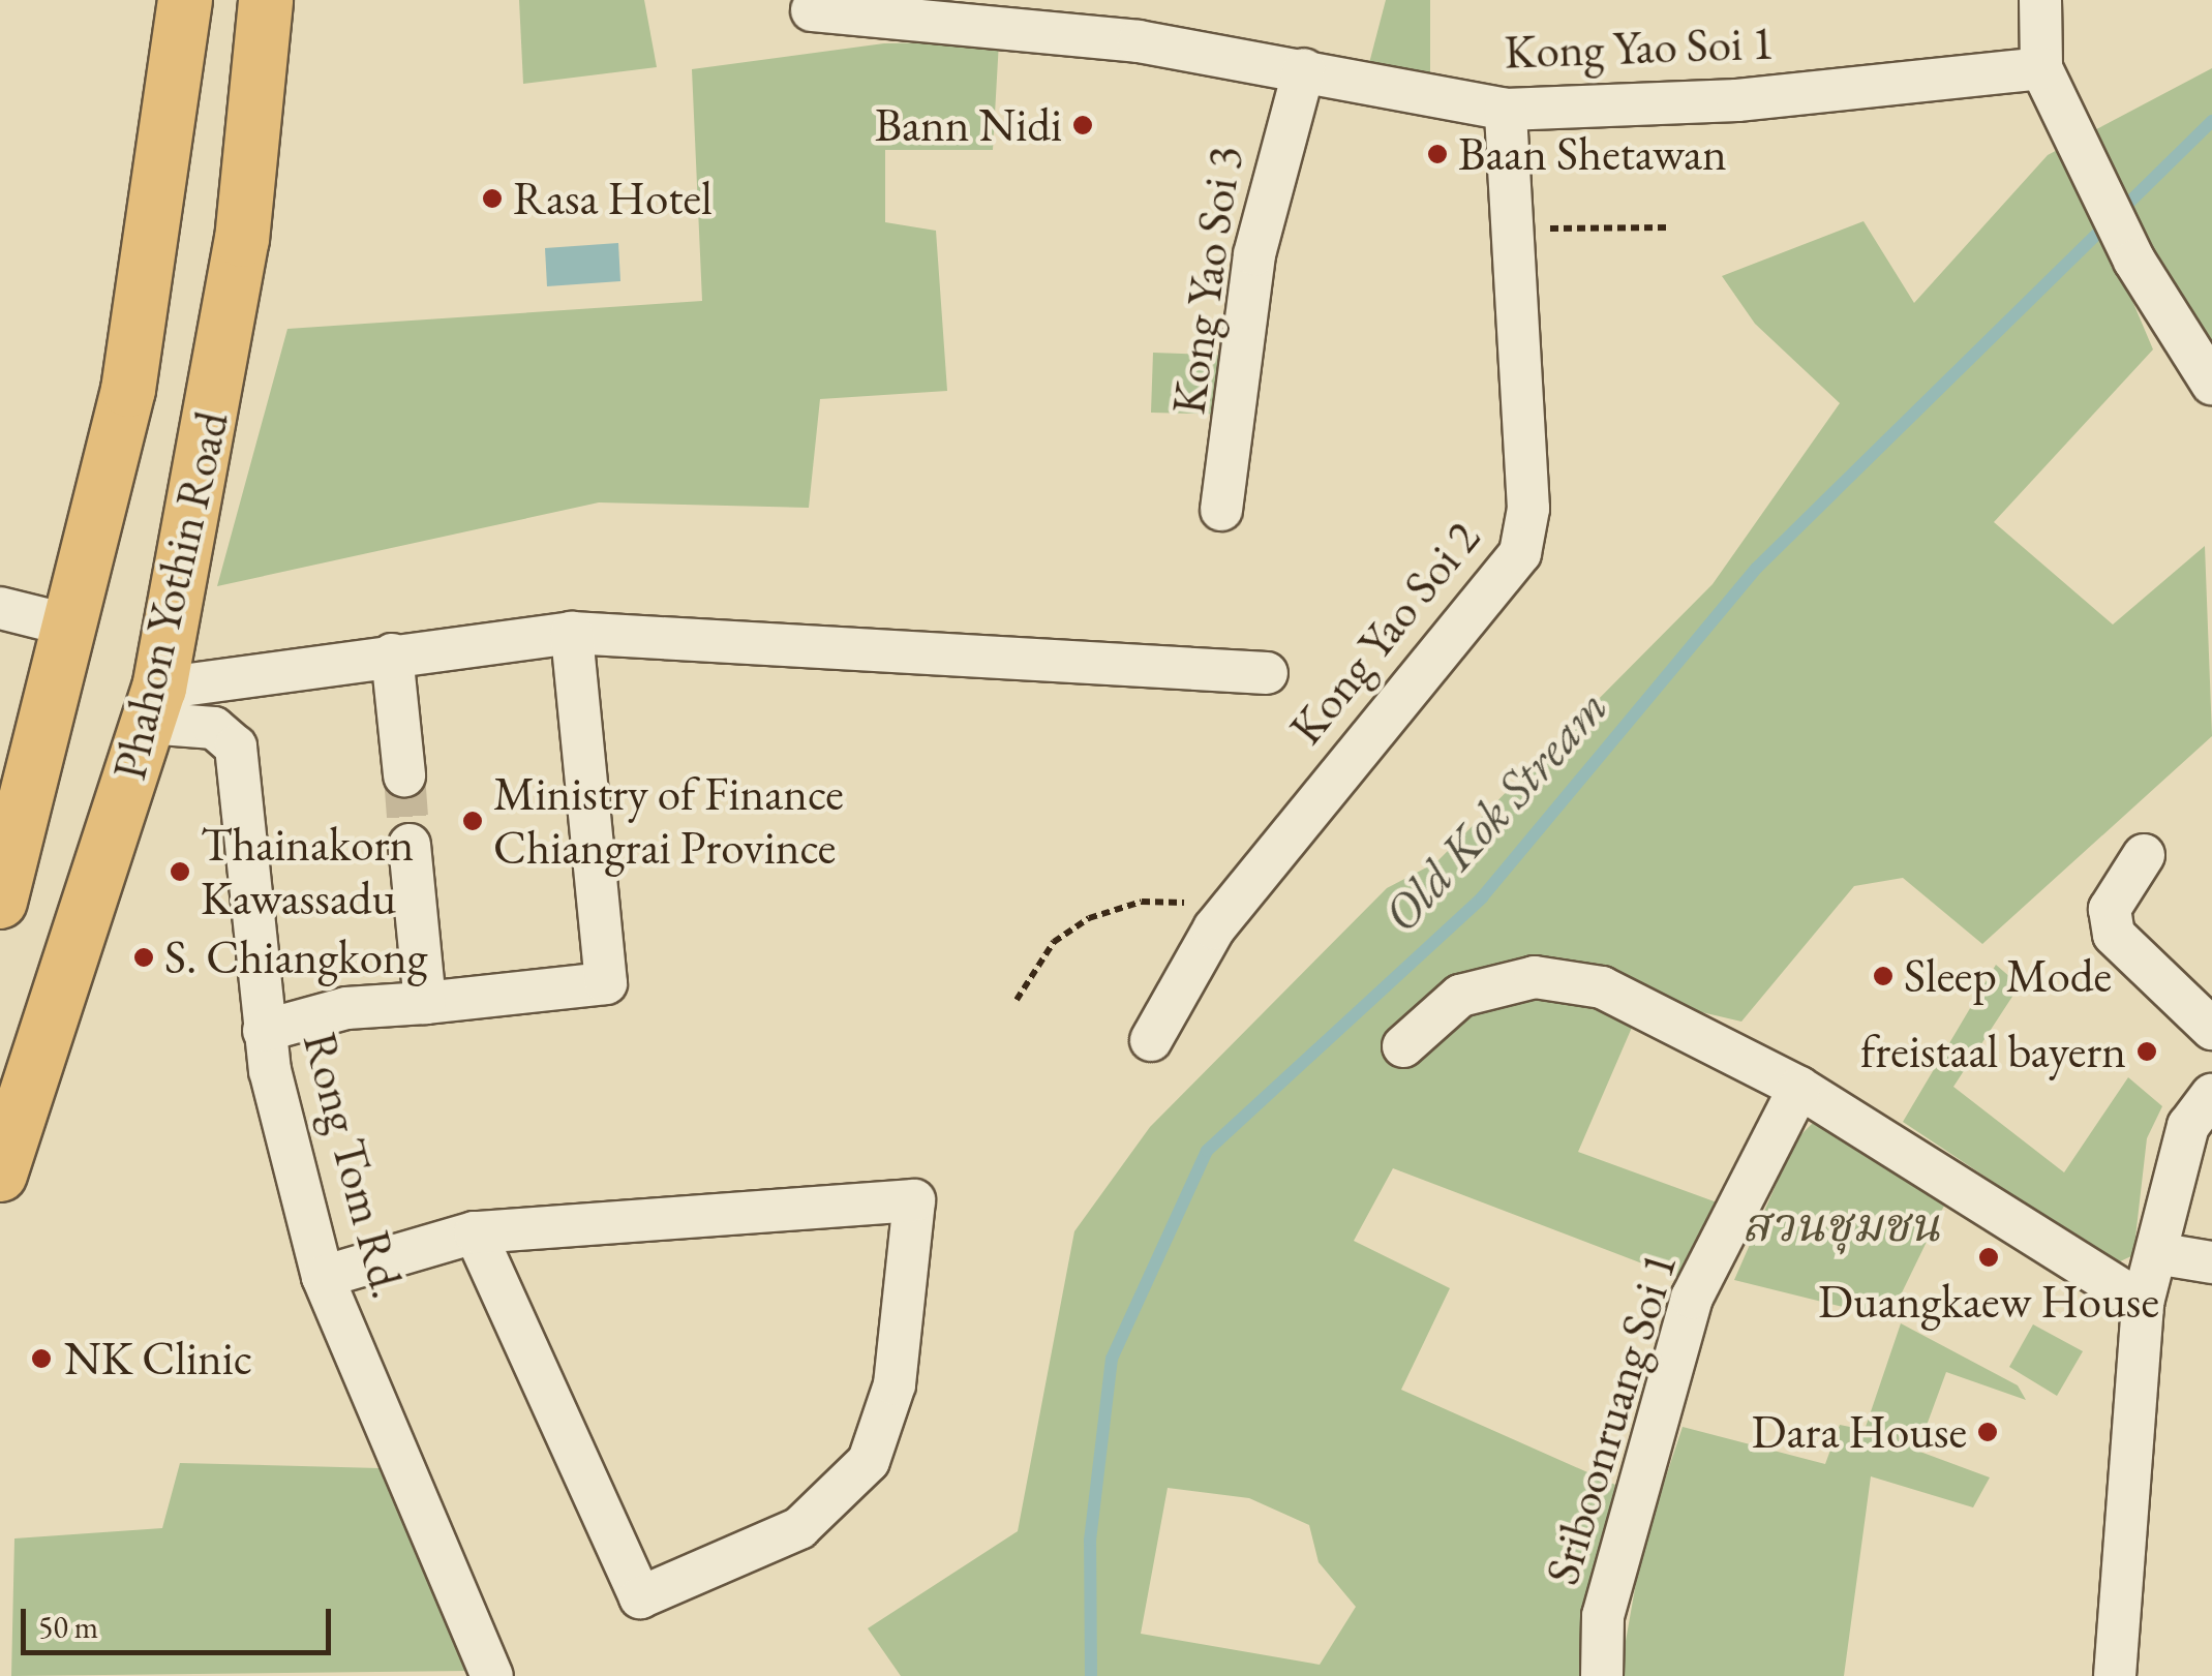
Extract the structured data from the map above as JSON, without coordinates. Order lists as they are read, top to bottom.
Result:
{
  "streets": {
    "main road": ["Phahon Yothin Road"],
    "street": [
      "Kong Yao Soi 1",
      "Kong Yao Soi 3",
      "Kong Yao Soi 2",
      "Rong Tom Rd.",
      "Sriboonruang Soi 1"
    ]
  },
  "crossings": [
    ["Kong Yao Soi 1", "Kong Yao Soi 3"],
    ["Kong Yao Soi 1", "Kong Yao Soi 2"],
    ["Phahon Yothin Road", "Rong Tom Rd."]
  ],
  "water": ["Old Kok Stream"],
  "parks": ["สวนชุมชน"],
  "places": [
    "Bann Nidi",
    "Baan Shetawan",
    "Rasa Hotel",
    "Ministry of Finance Chiangrai Province",
    "Thainakorn Kawassadu",
    "S. Chiangkong",
    "Sleep Mode",
    "freistaal bayern",
    "Duangkaew House",
    "NK Clinic",
    "Dara House"
  ],
  "scale_bar": "50 m"
}
